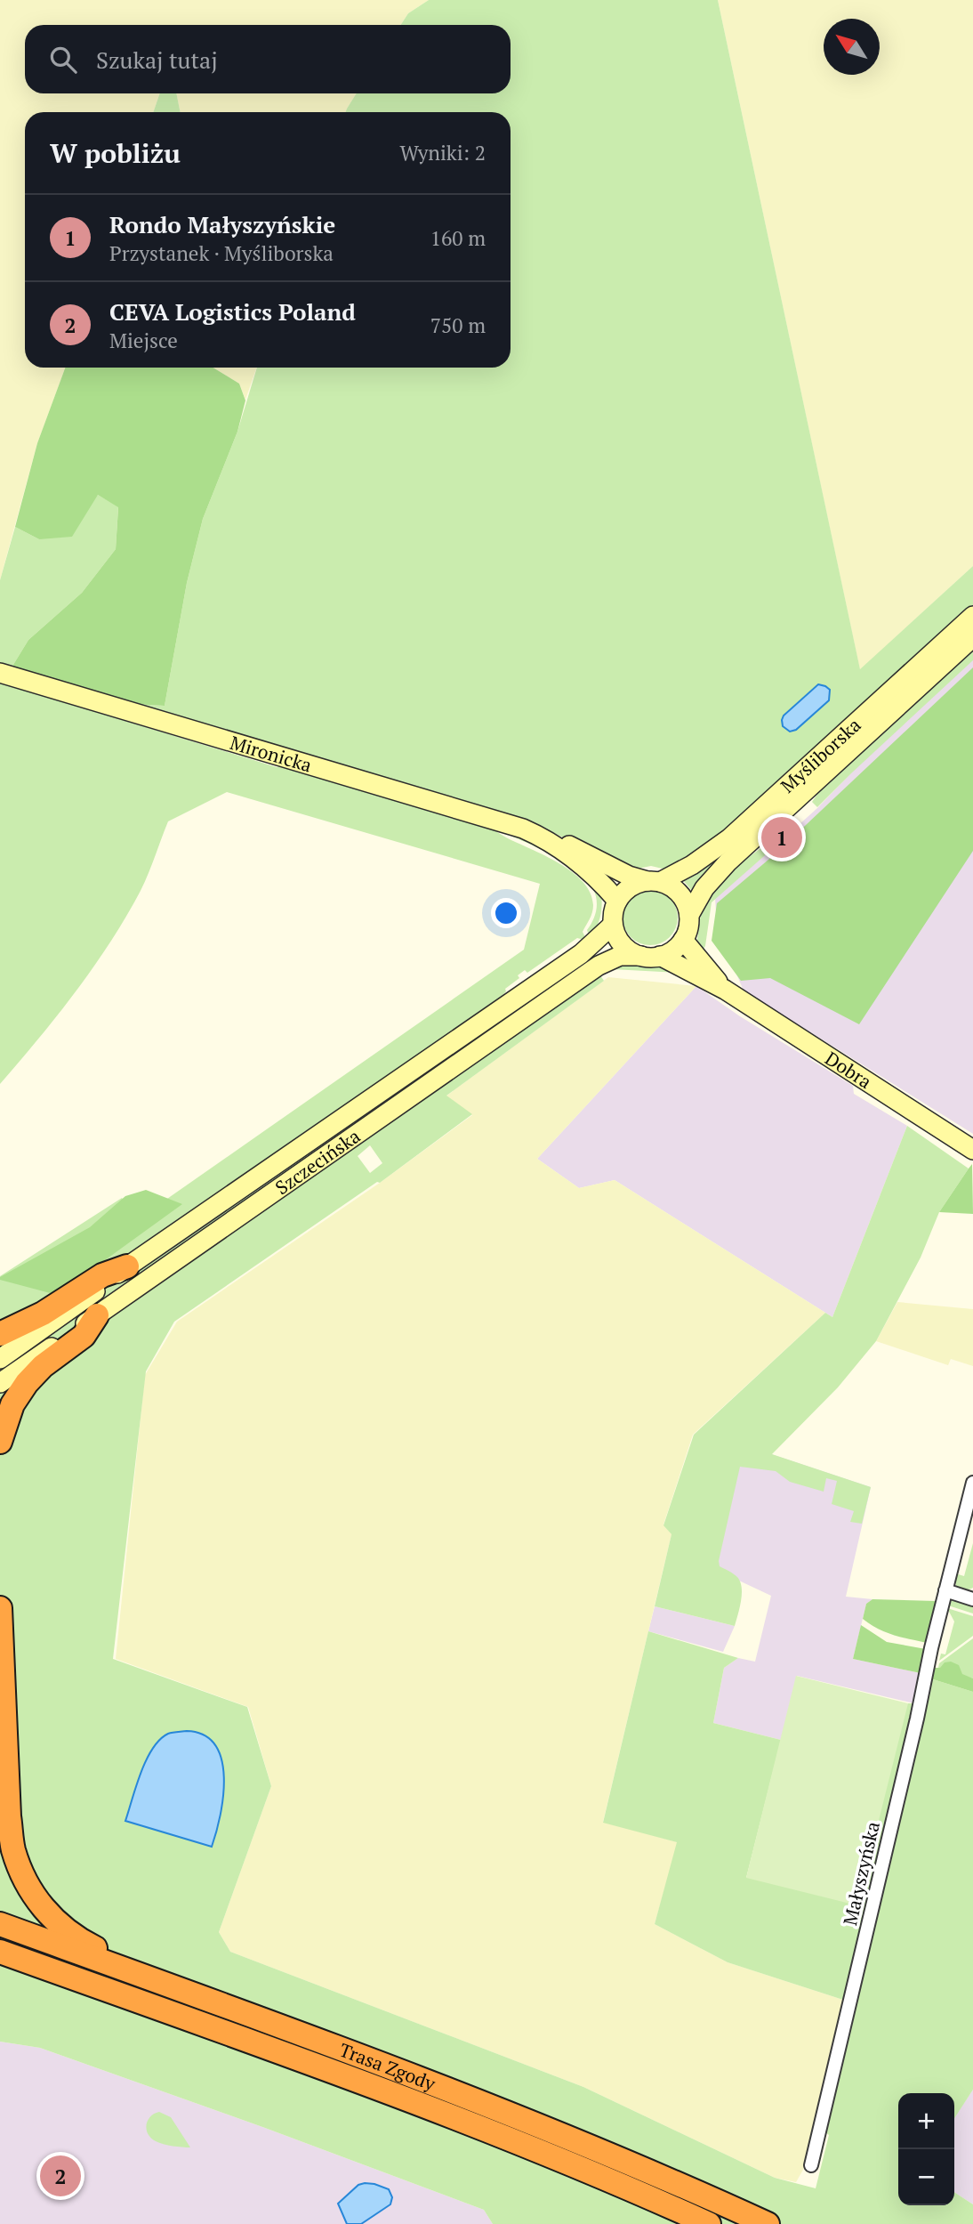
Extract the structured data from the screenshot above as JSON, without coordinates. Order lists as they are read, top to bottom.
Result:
{
  "streets": {
    "highway": ["Trasa Zgody"],
    "main road": [
      "Mironicka",
      "Myśliborska",
      "Dobra",
      "Szczecińska"
    ],
    "street": ["Małyszyńska"]
  },
  "crossings": [
    ["Mironicka", "Myśliborska"],
    ["Mironicka", "Dobra"],
    ["Mironicka", "Szczecińska"],
    ["Myśliborska", "Dobra"],
    ["Myśliborska", "Szczecińska"],
    ["Dobra", "Szczecińska"]
  ],
  "north": "top left",
  "page": {
    "search": "Szukaj tutaj",
    "heading": ["W pobliżu", "Wyniki: 2"],
    "list": [
      {
        "mark": "1",
        "name": "Rondo Małyszyńskie",
        "note": "Przystanek · Myśliborska",
        "value": "160 m"
      },
      {
        "mark": "2",
        "name": "CEVA Logistics Poland",
        "note": "Miejsce",
        "value": "750 m"
      }
    ],
    "pins": ["1", "2"],
    "map_buttons": ["+", "−"]
  }
}
